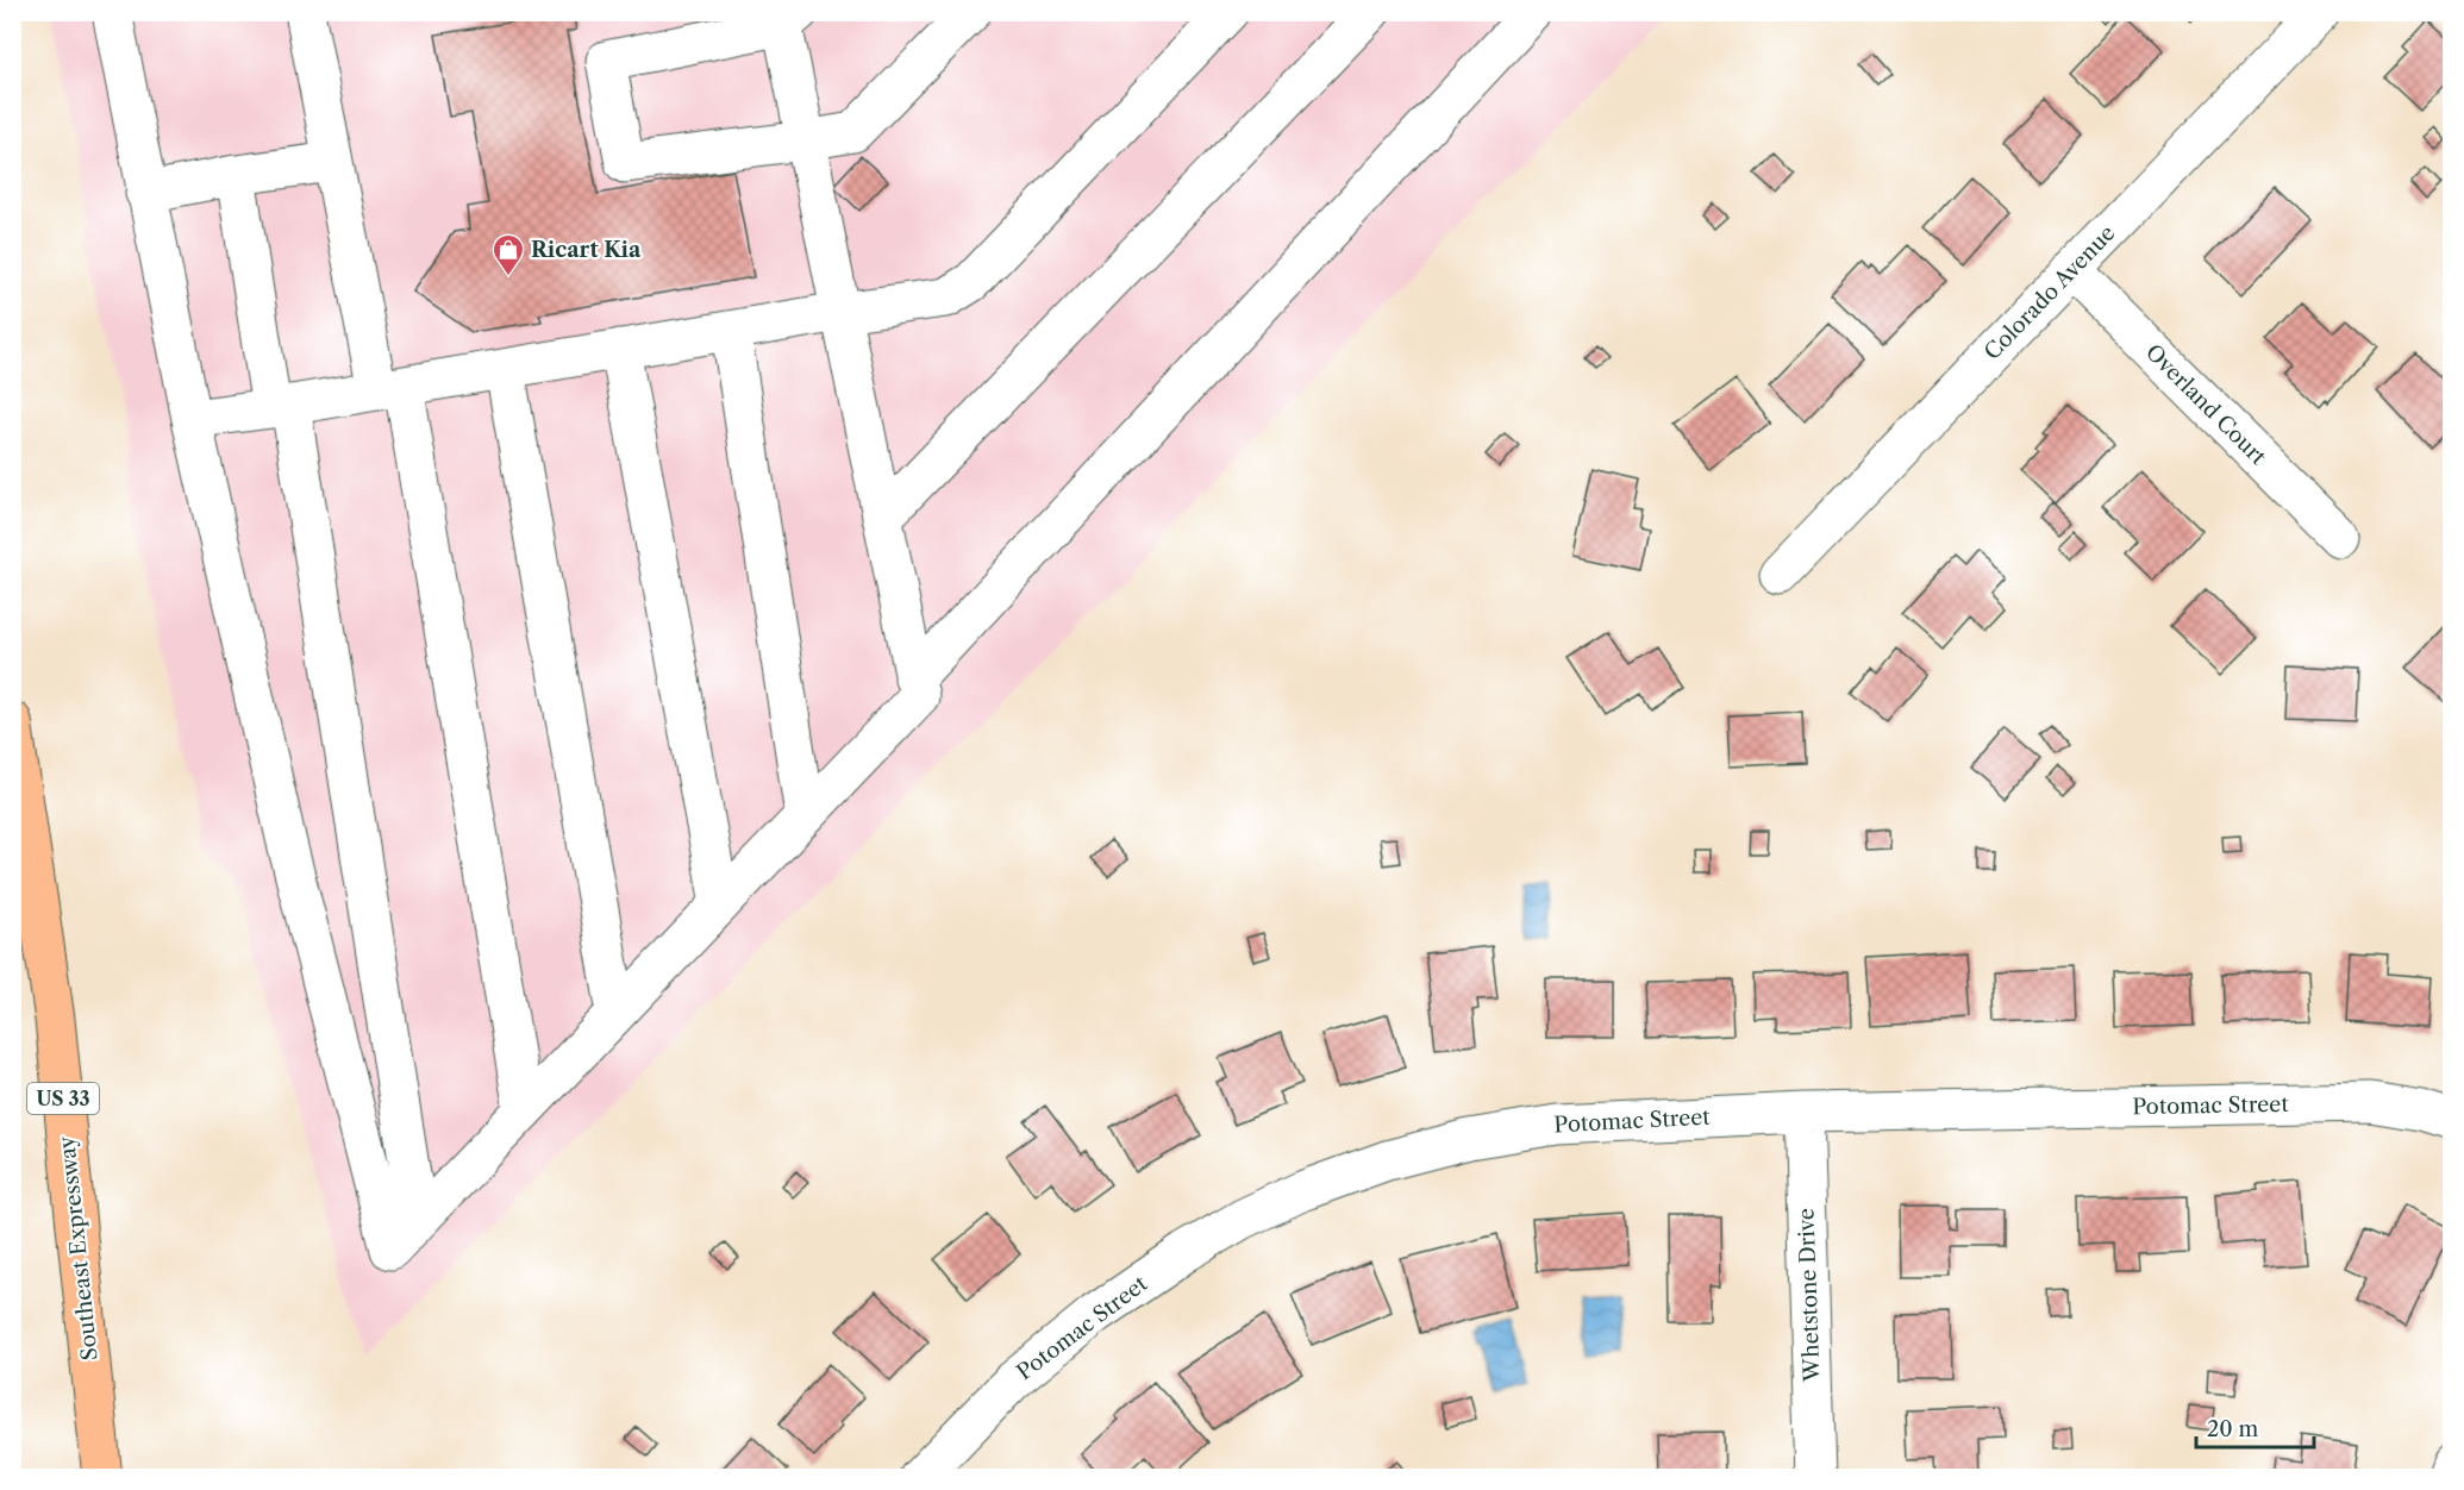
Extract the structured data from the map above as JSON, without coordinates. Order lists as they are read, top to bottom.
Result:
{
  "streets": {
    "highway": ["US 33", "Southeast Expressway"],
    "street": [
      "Colorado Avenue",
      "Overland Court",
      "Potomac Street",
      "Whetstone Drive"
    ]
  },
  "crossings": [
    ["Colorado Avenue", "Overland Court"],
    ["Potomac Street", "Whetstone Drive"]
  ],
  "places": {
    "shop": ["Ricart Kia"]
  },
  "scale_bar": "20 m"
}
